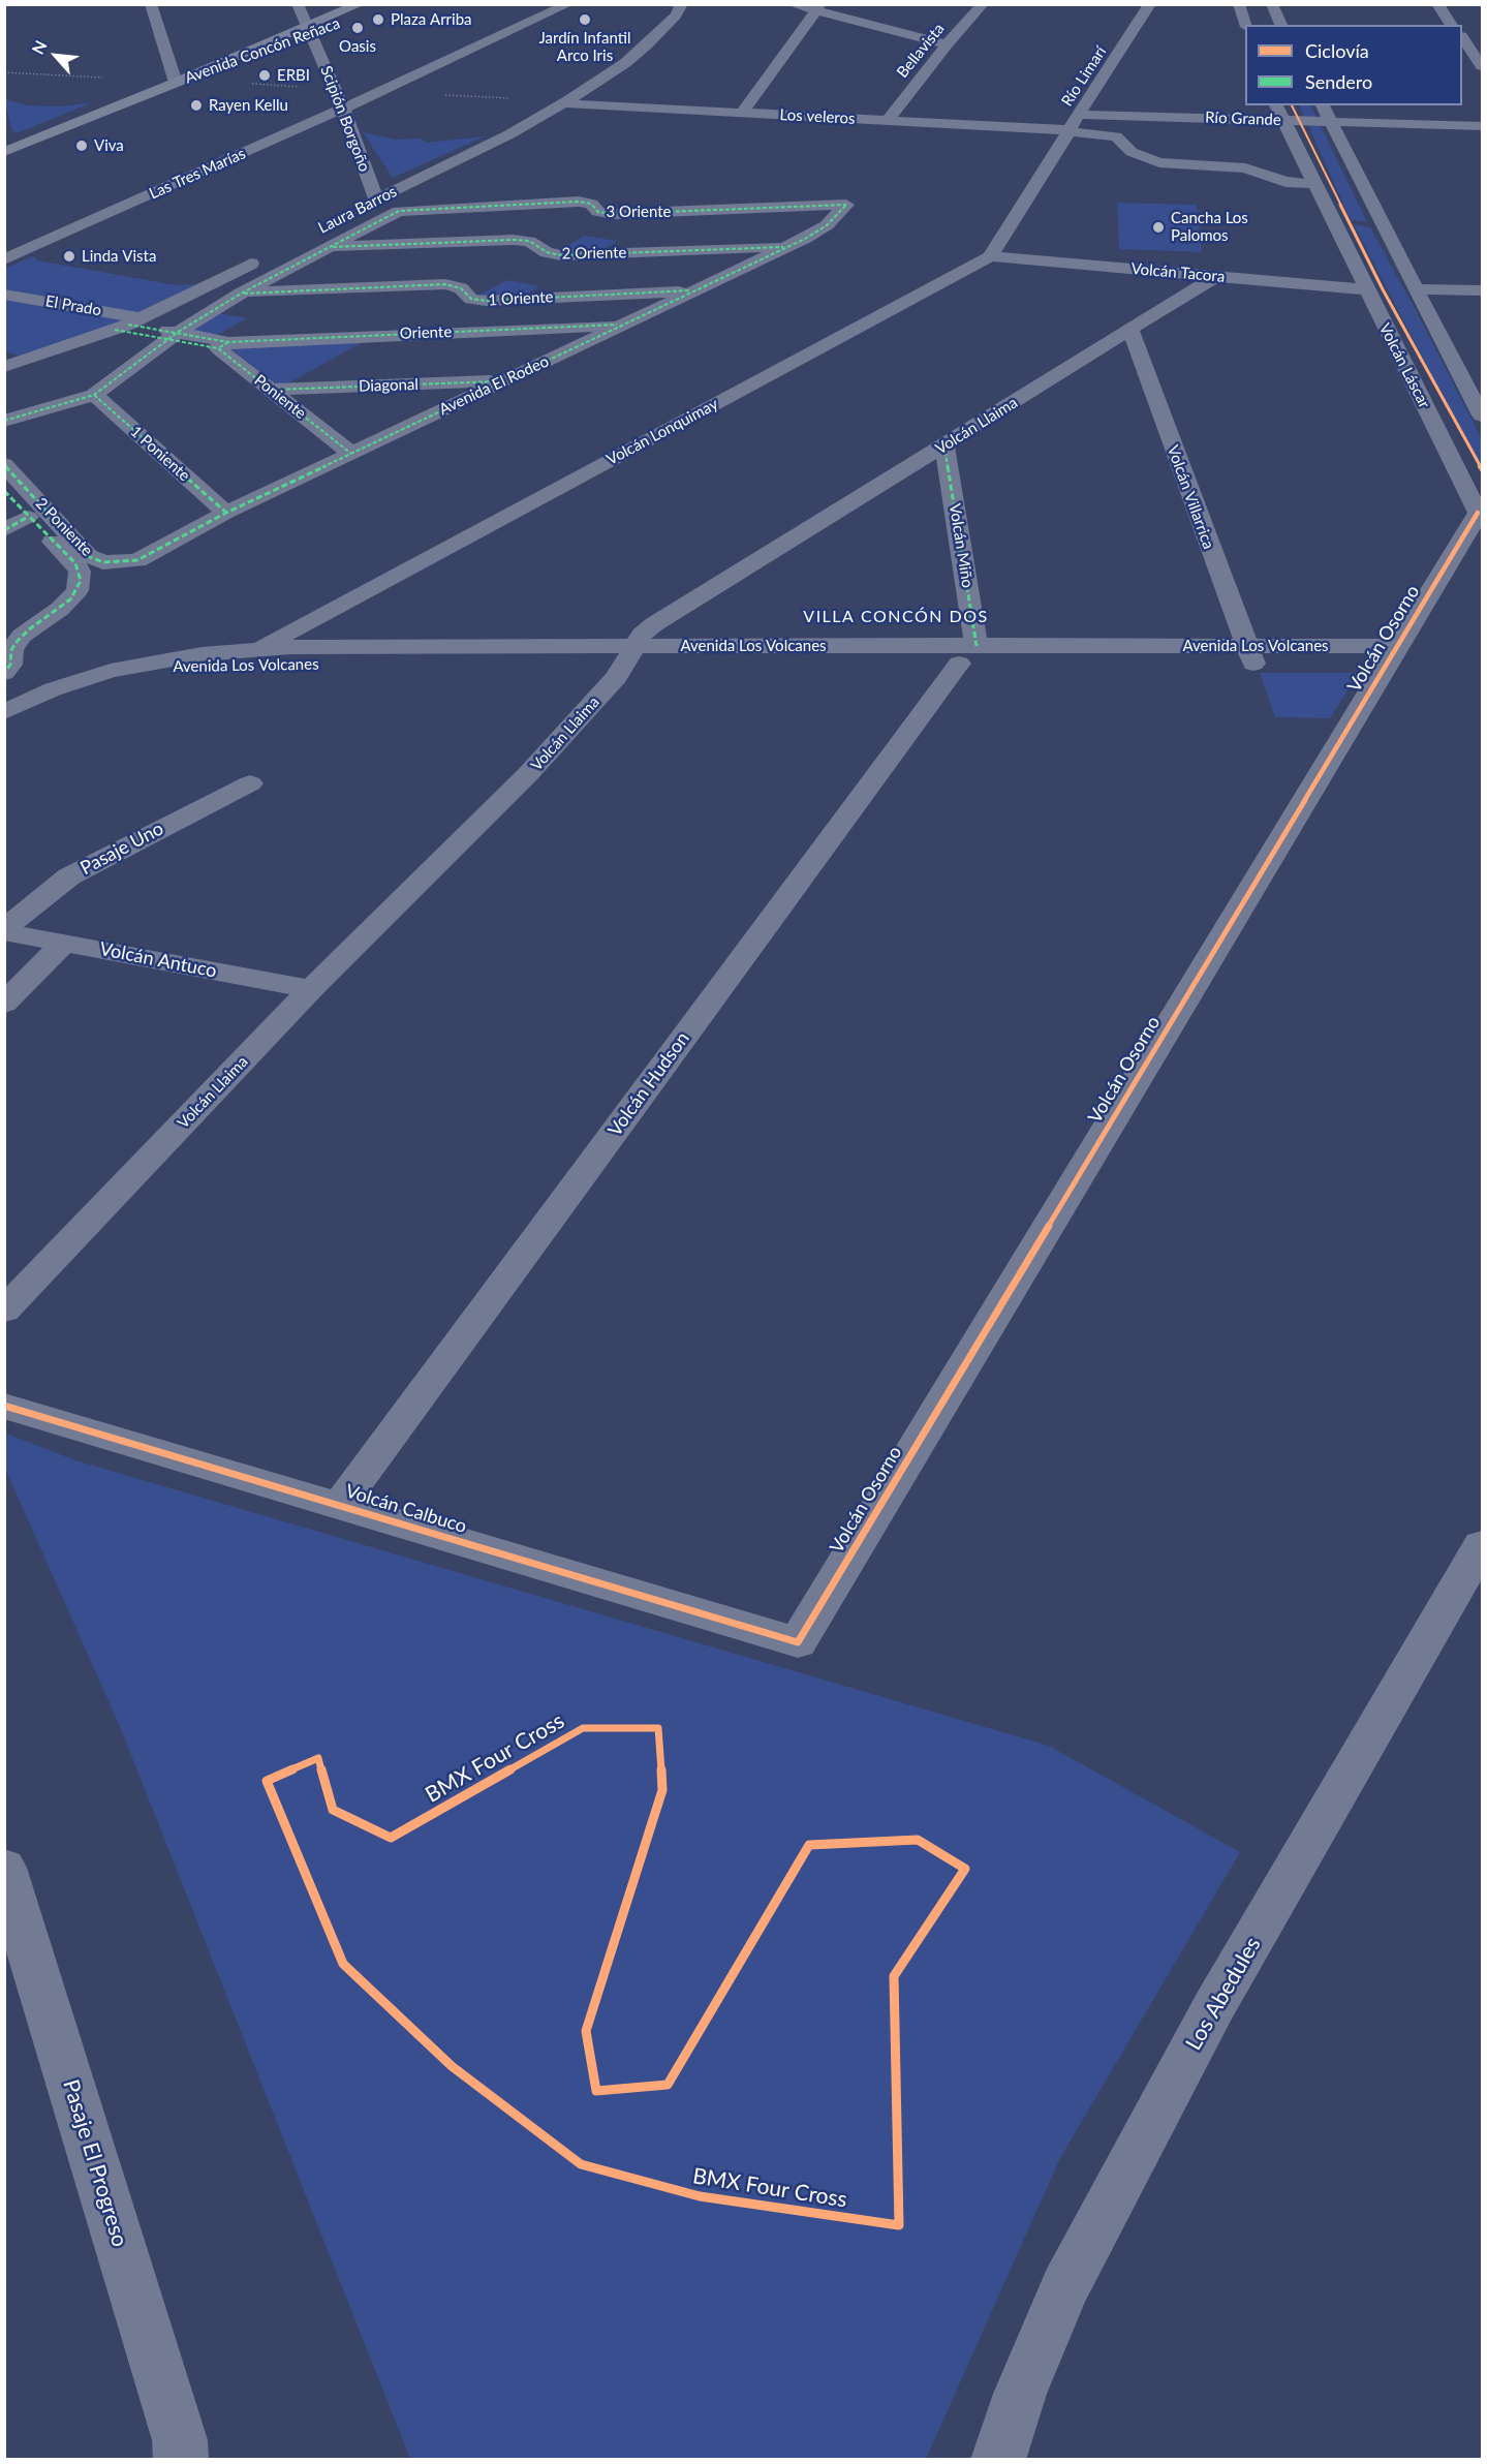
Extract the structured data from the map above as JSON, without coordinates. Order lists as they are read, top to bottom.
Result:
{
  "streets": {
    "main road": ["Avenida Concón Reñaca"],
    "street": [
      "Bellavista",
      "Río Limarí",
      "Los veleros",
      "Scipión Borgoño",
      "Río Grande",
      "Las Tres Marías",
      "Laura Barros",
      "3 Oriente",
      "2 Oriente",
      "Volcán Tacora",
      "1 Oriente",
      "El Prado",
      "Oriente",
      "Volcán Láscar",
      "Diagonal",
      "Avenida El Rodeo",
      "Poniente",
      "Volcán Llaima",
      "Volcán Lonquimay",
      "1 Poniente",
      "Volcán Villarrica",
      "2 Poniente",
      "Volcán Miño",
      "Volcán Osorno",
      "Avenida Los Volcanes",
      "Pasaje Uno",
      "Volcán Antuco",
      "Volcán Hudson",
      "Volcán Calbuco",
      "Los Abedules",
      "Pasaje El Progreso"
    ],
    "cycle path": ["BMX Four Cross"]
  },
  "crossings": [
    ["Avenida Concón Reñaca", "Scipión Borgoño"],
    ["Bellavista", "Los veleros"],
    ["Río Limarí", "Los veleros"],
    ["Río Limarí", "Río Grande"],
    ["Río Limarí", "Volcán Lonquimay"],
    ["Los veleros", "Laura Barros"],
    ["Los veleros", "Volcán Láscar"],
    ["Scipión Borgoño", "Las Tres Marías"],
    ["Scipión Borgoño", "Laura Barros"],
    ["Río Grande", "Volcán Láscar"],
    ["3 Oriente", "2 Oriente"],
    ["3 Oriente", "Avenida El Rodeo"],
    ["2 Oriente", "Avenida El Rodeo"],
    ["Volcán Tacora", "Volcán Láscar"],
    ["Volcán Tacora", "Volcán Llaima"],
    ["Volcán Tacora", "Volcán Lonquimay"],
    ["1 Oriente", "Avenida El Rodeo"],
    ["El Prado", "Oriente"],
    ["El Prado", "Poniente"],
    ["Oriente", "Avenida El Rodeo"],
    ["Oriente", "Poniente"],
    ["Volcán Láscar", "Volcán Osorno"],
    ["Diagonal", "Avenida El Rodeo"],
    ["Diagonal", "Poniente"],
    ["Avenida El Rodeo", "Poniente"],
    ["Avenida El Rodeo", "1 Poniente"],
    ["Avenida El Rodeo", "2 Poniente"],
    ["Volcán Llaima", "Volcán Villarrica"],
    ["Volcán Llaima", "Volcán Miño"],
    ["Volcán Llaima", "Avenida Los Volcanes"],
    ["Volcán Llaima", "Volcán Antuco"],
    ["Volcán Lonquimay", "Avenida Los Volcanes"],
    ["Volcán Villarrica", "Avenida Los Volcanes"],
    ["Volcán Miño", "Avenida Los Volcanes"],
    ["Volcán Miño", "Volcán Hudson"],
    ["Volcán Osorno", "Avenida Los Volcanes"],
    ["Volcán Osorno", "Volcán Calbuco"],
    ["Avenida Los Volcanes", "Volcán Hudson"],
    ["Pasaje Uno", "Volcán Antuco"],
    ["Volcán Hudson", "Volcán Calbuco"]
  ],
  "districts": ["VILLA CONCÓN DOS"],
  "places": [
    "Plaza Arriba",
    "Jardín Infantil Arco Iris",
    "Oasis",
    "ERBI",
    "Rayen Kellu",
    "Viva",
    "Cancha Los Palomos",
    "Linda Vista"
  ],
  "legend": ["Ciclovía", "Sendero"],
  "north": "top left"
}
